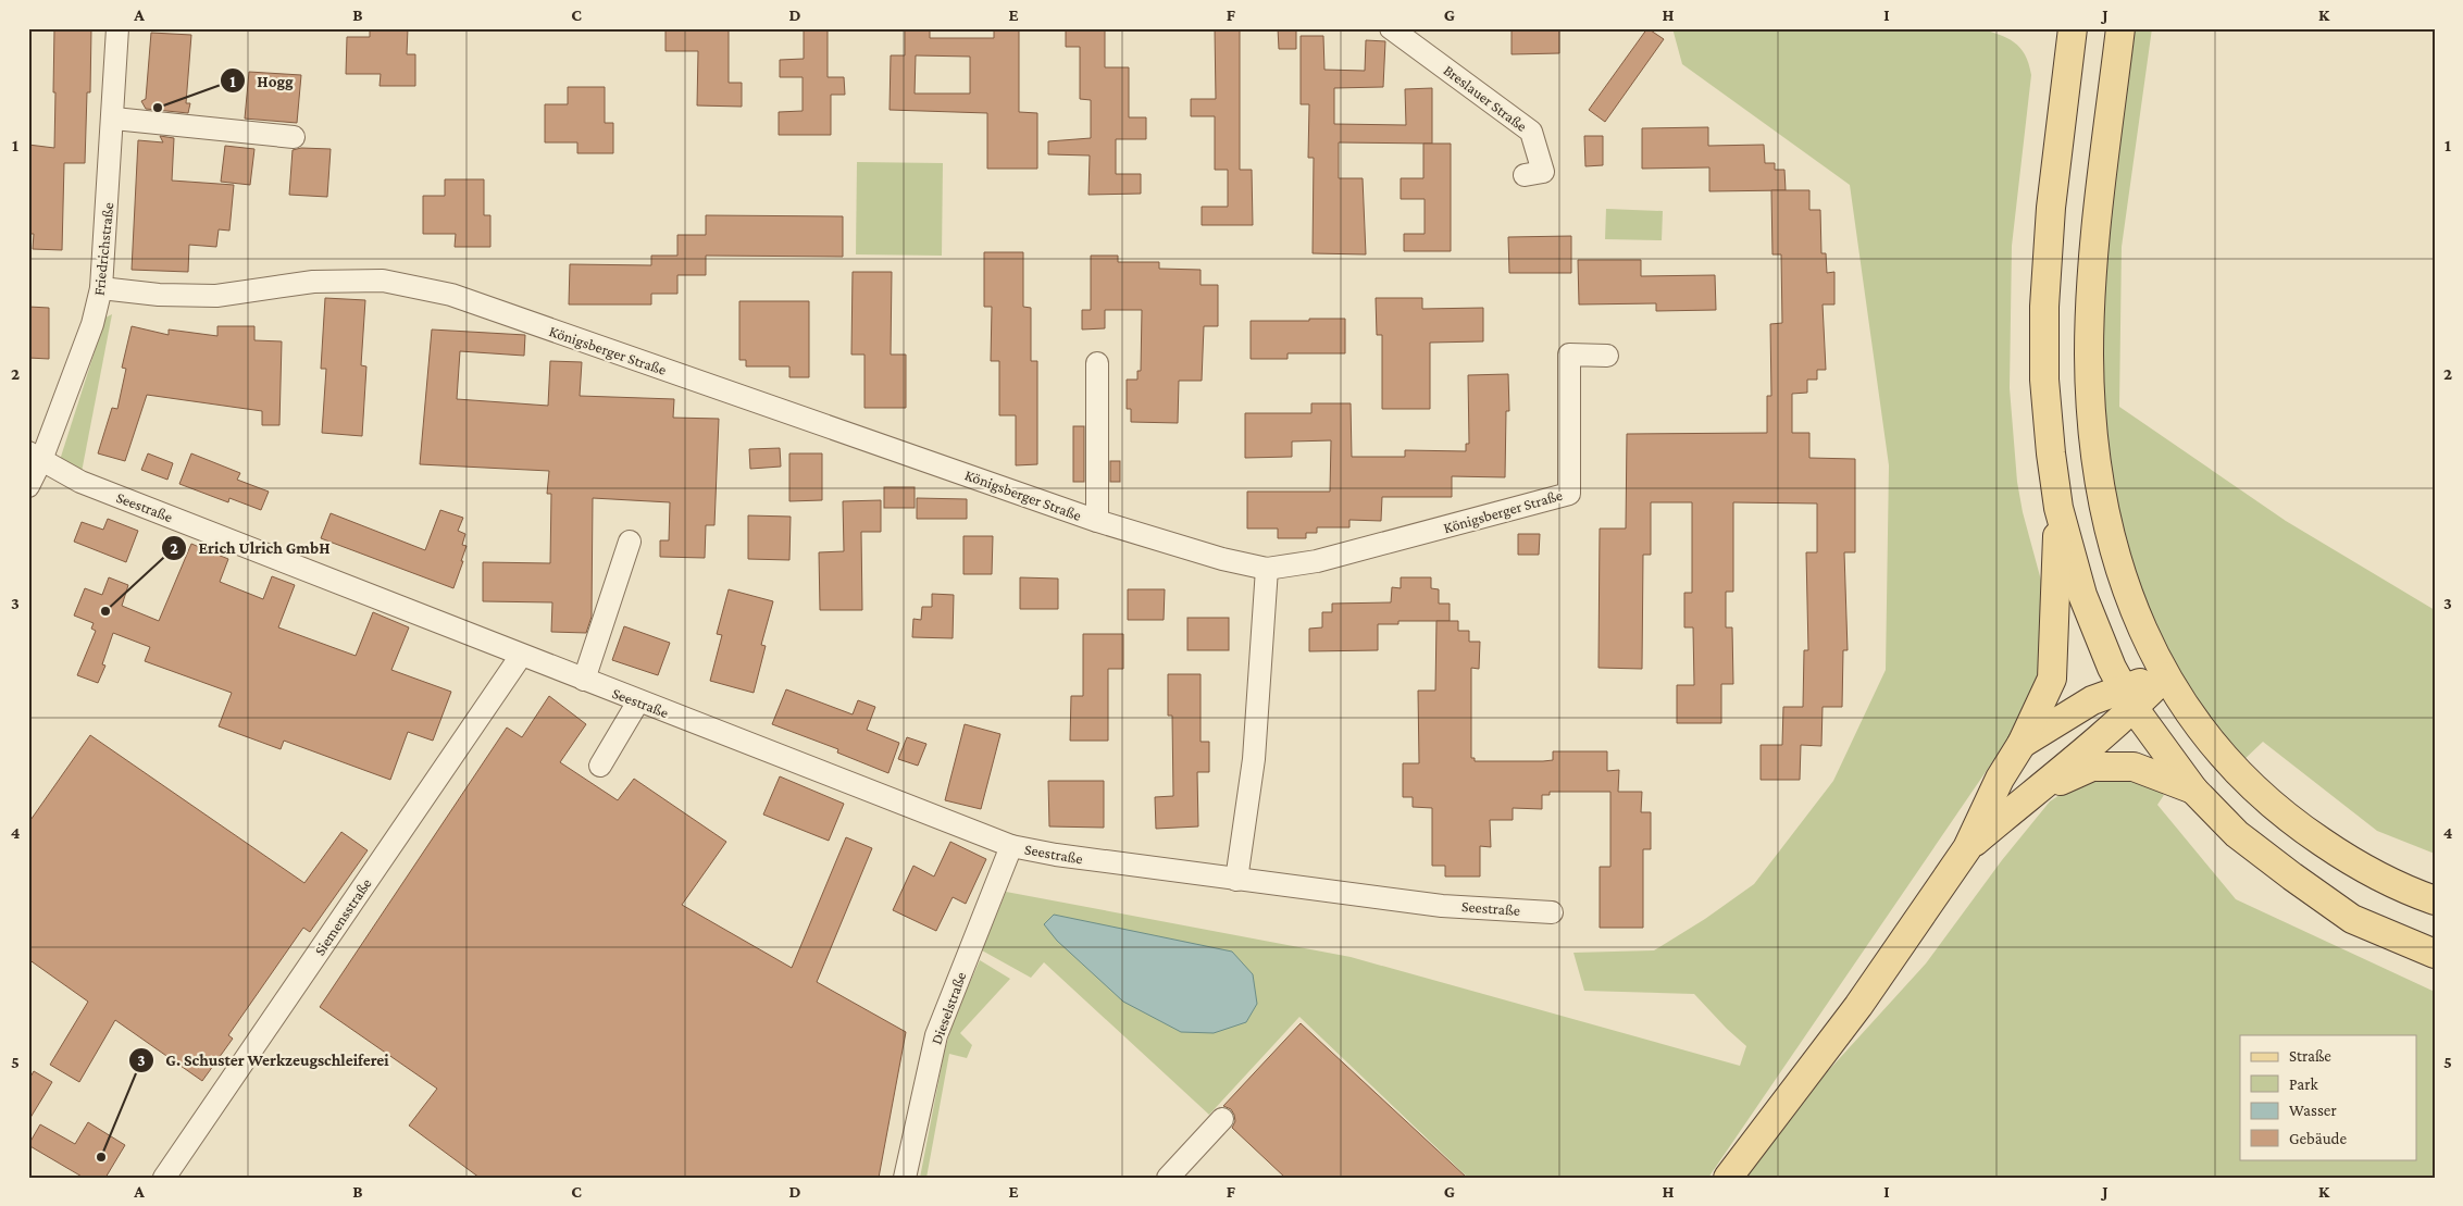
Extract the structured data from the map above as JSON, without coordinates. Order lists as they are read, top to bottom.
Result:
{
  "streets": {
    "street": [
      "Breslauer Straße",
      "Friedrichstraße",
      "Königsberger Straße",
      "Seestraße",
      "Siemensstraße",
      "Dieselstraße"
    ]
  },
  "crossings": [
    ["Friedrichstraße", "Königsberger Straße"],
    ["Friedrichstraße", "Seestraße"],
    ["Seestraße", "Siemensstraße"],
    ["Seestraße", "Dieselstraße"]
  ],
  "places": ["Hogg", "Erich Ulrich GmbH", "G. Schuster Werkzeugschleiferei"],
  "legend": [
    "Straße",
    "Park",
    "Wasser",
    "Gebäude"
  ],
  "grid": {
    "columns": [
      "A",
      "B",
      "C",
      "D",
      "E",
      "F",
      "G",
      "H",
      "I",
      "J",
      "K"
    ],
    "rows": [
      "1",
      "2",
      "3",
      "4",
      "5"
    ]
  }
}
